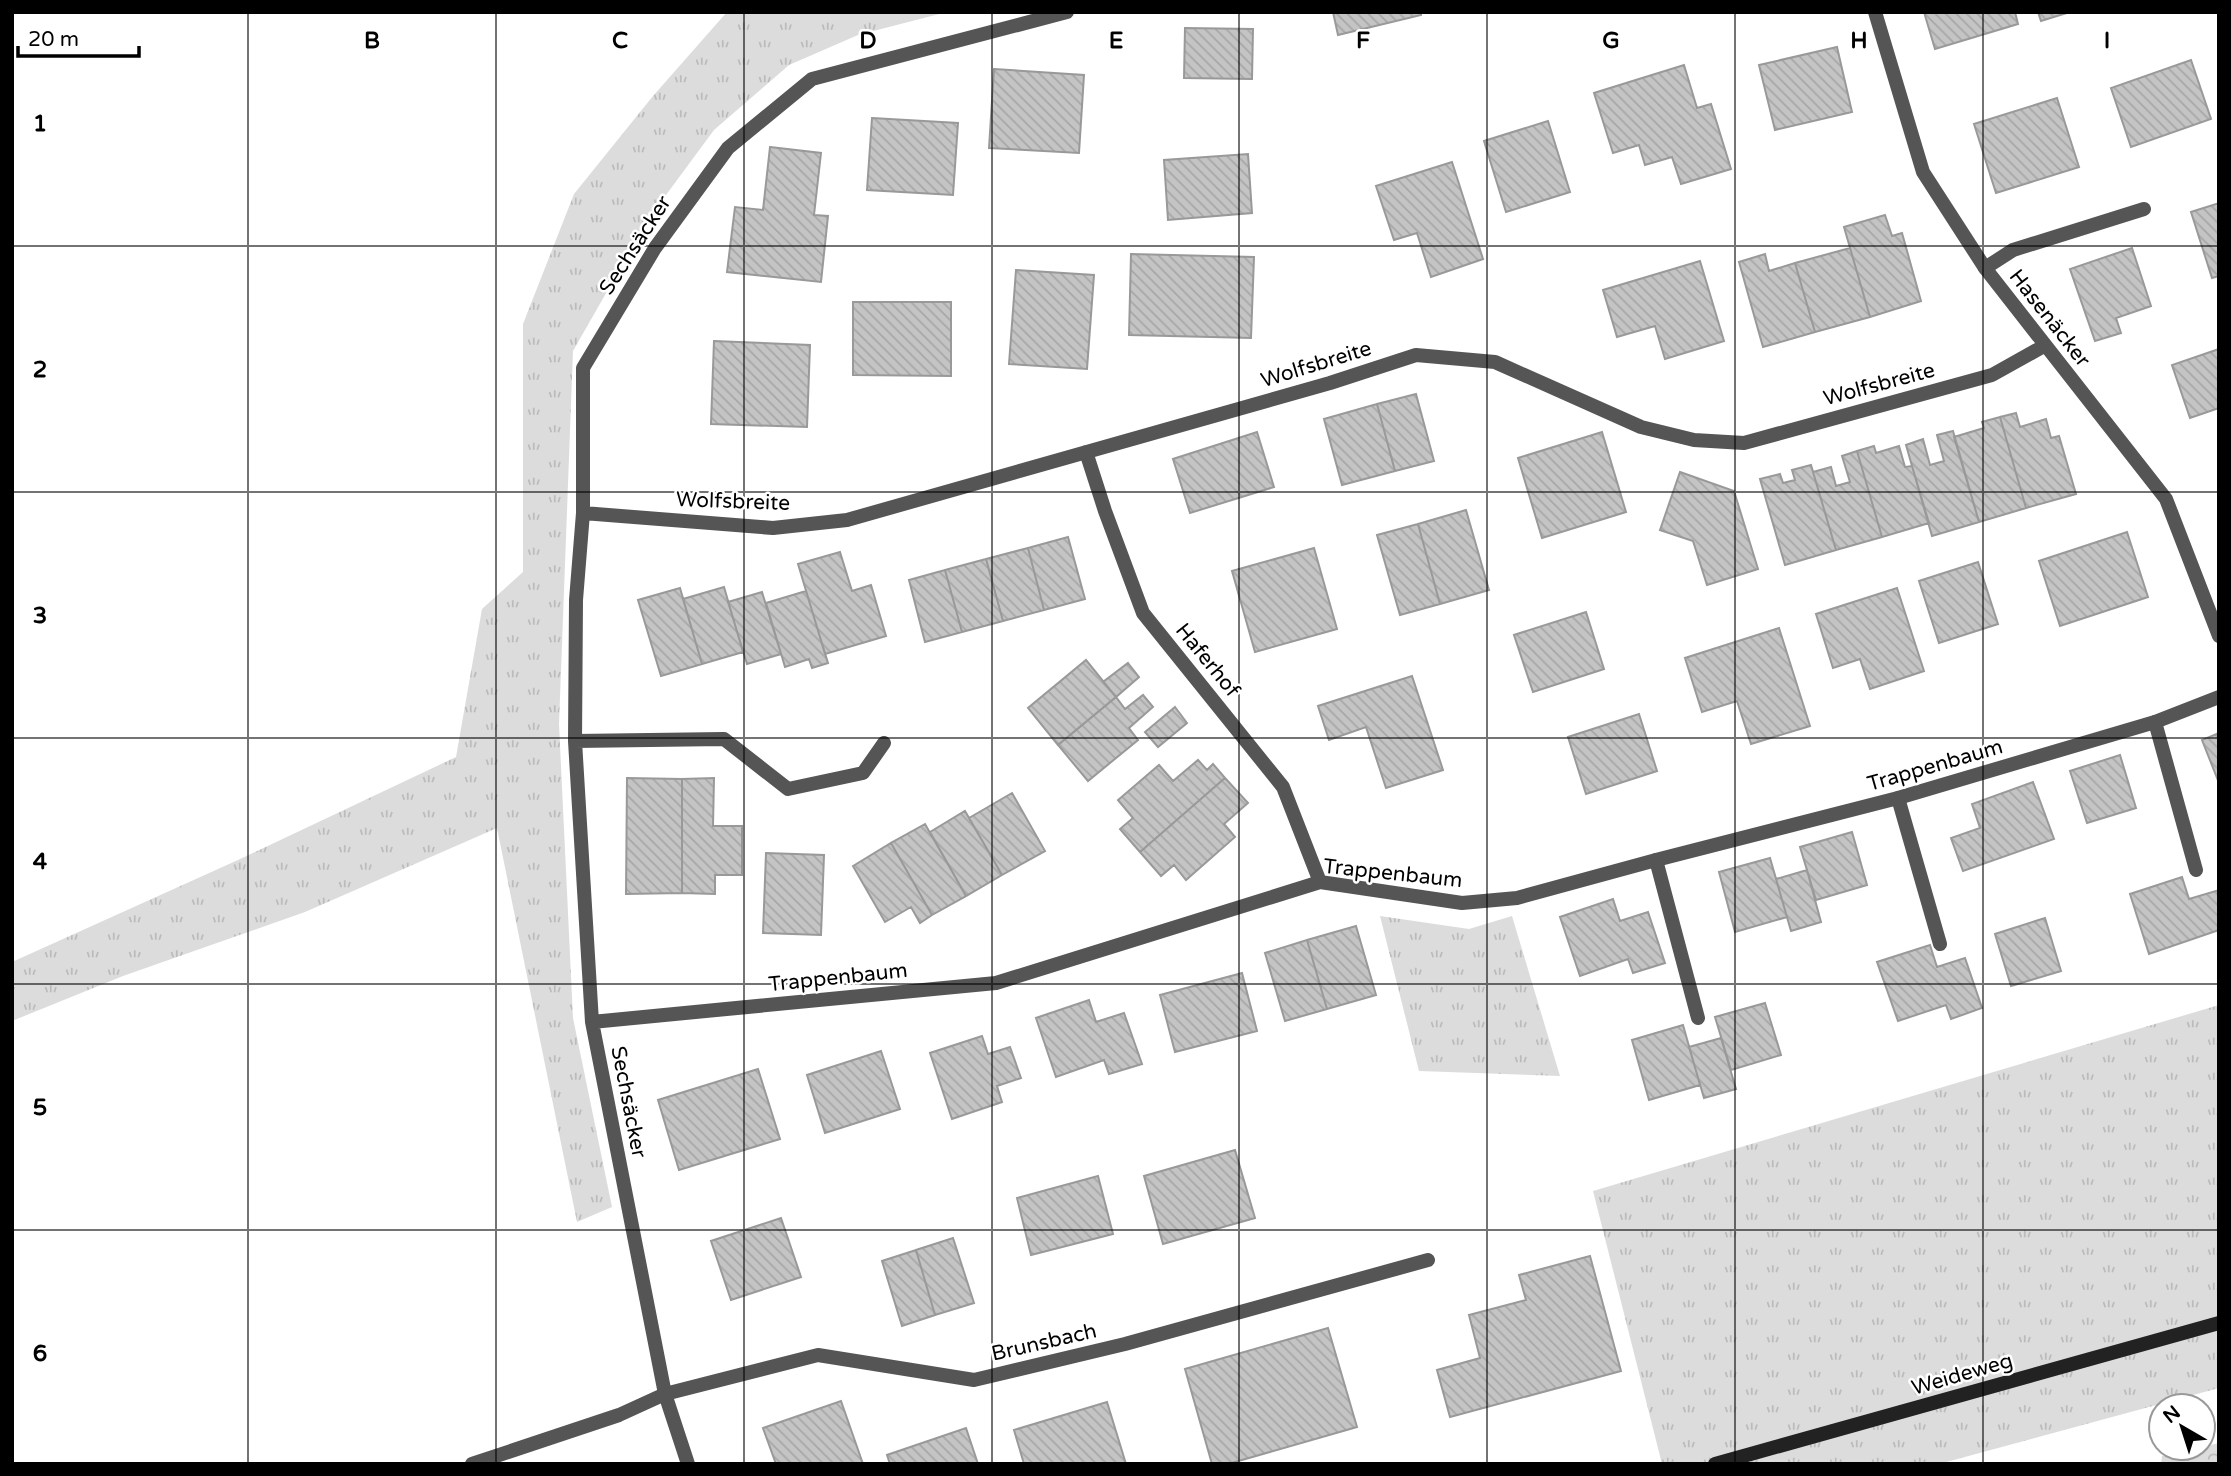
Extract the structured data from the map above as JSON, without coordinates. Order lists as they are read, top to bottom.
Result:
{
  "streets": {
    "main road": ["Weideweg"],
    "street": [
      "Sechsäcker",
      "Hasenäcker",
      "Wolfsbreite",
      "Haferhof",
      "Trappenbaum",
      "Brunsbach"
    ]
  },
  "crossings": [
    ["Sechsäcker", "Wolfsbreite"],
    ["Sechsäcker", "Trappenbaum"],
    ["Sechsäcker", "Brunsbach"],
    ["Hasenäcker", "Wolfsbreite"],
    ["Wolfsbreite", "Haferhof"],
    ["Haferhof", "Trappenbaum"]
  ],
  "scale_bar": "20 m",
  "north": "top left",
  "grid": {
    "columns": [
      "B",
      "C",
      "D",
      "E",
      "F",
      "G",
      "H",
      "I"
    ],
    "rows": [
      "1",
      "2",
      "3",
      "4",
      "5",
      "6"
    ]
  }
}
